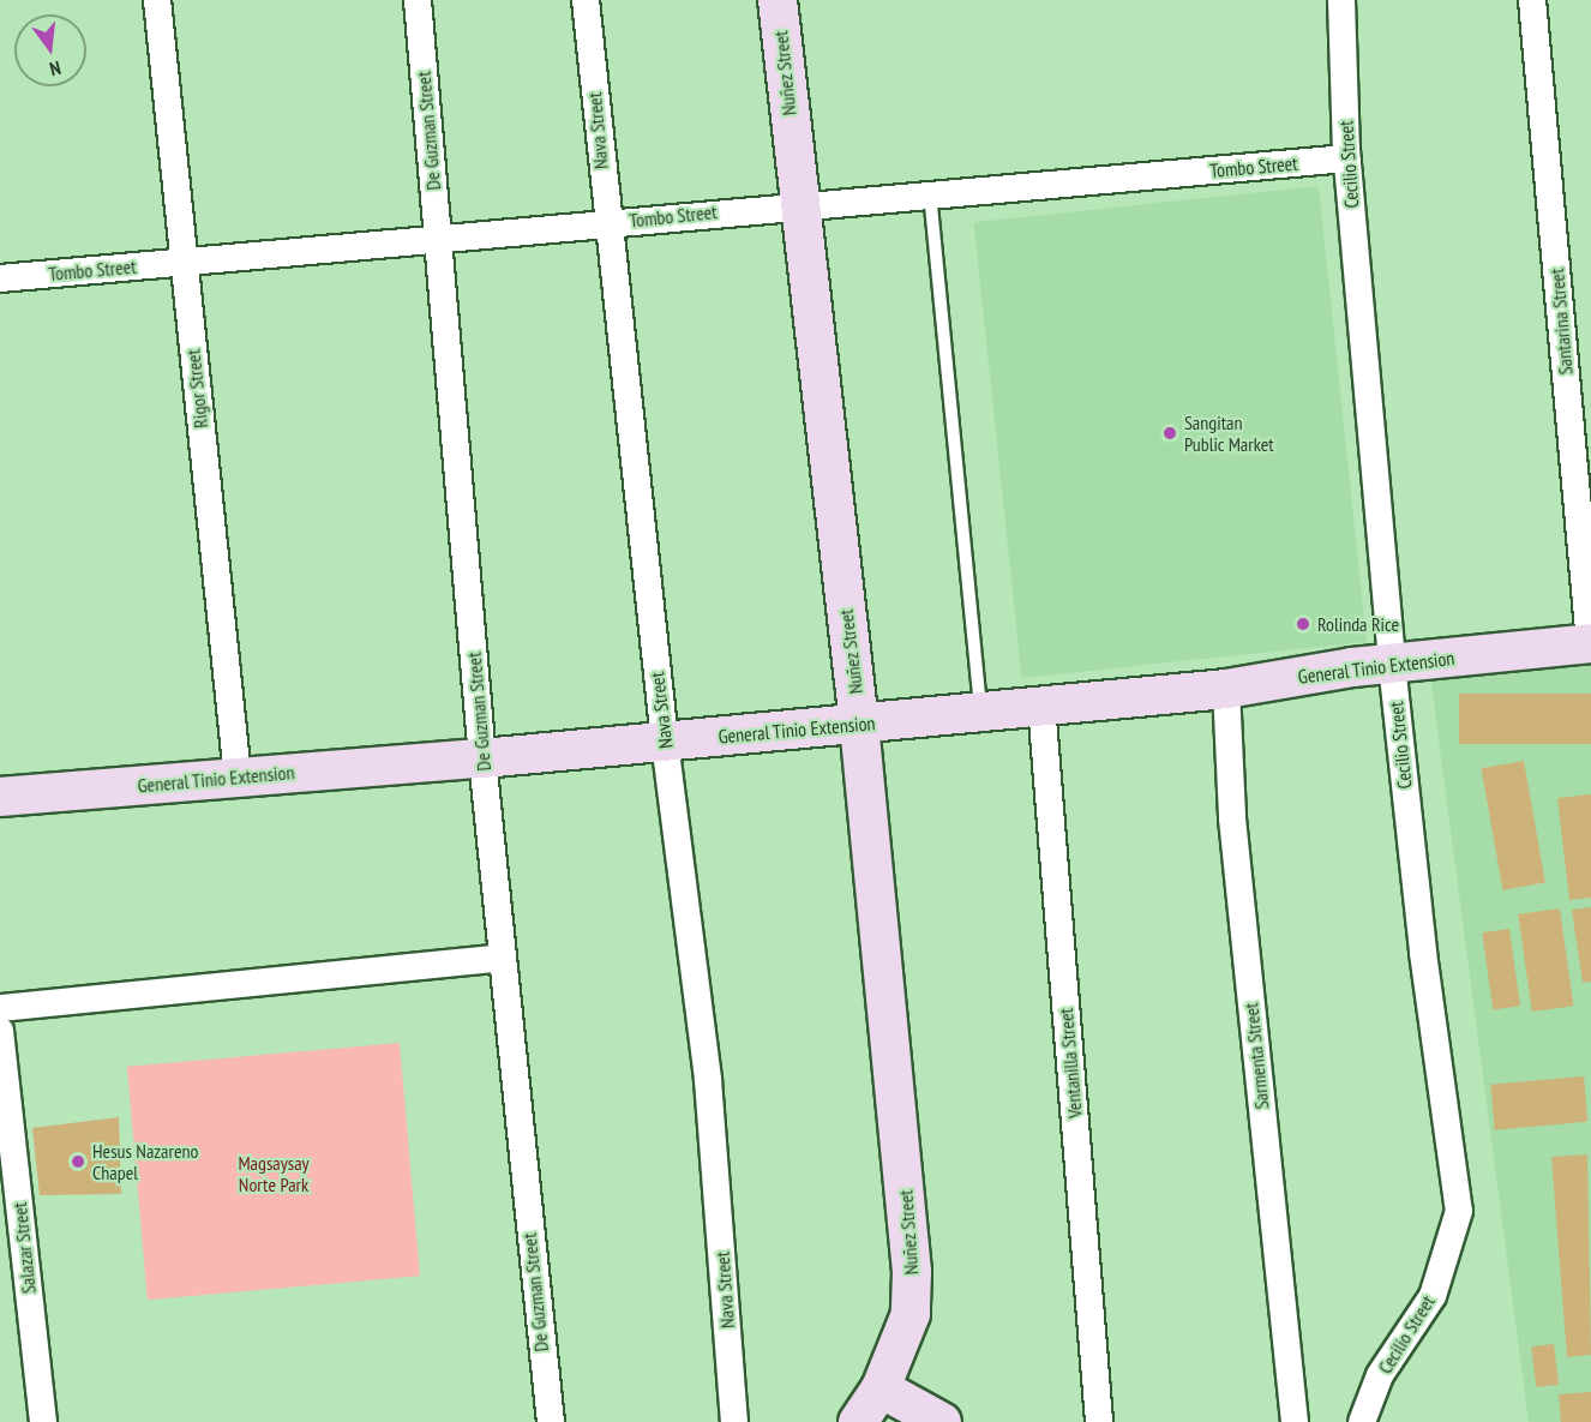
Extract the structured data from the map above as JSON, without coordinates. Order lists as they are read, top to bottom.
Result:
{
  "streets": {
    "street": [
      "Nuñez Street",
      "De Guzman Street",
      "Nava Street",
      "Cecilio Street",
      "Tombo Street",
      "Santarina Street",
      "Rigor Street",
      "General Tinio Extension",
      "Sarmenta Street",
      "Ventanilla Street",
      "Salazar Street"
    ]
  },
  "crossings": [
    ["Nuñez Street", "Tombo Street"],
    ["Nuñez Street", "General Tinio Extension"],
    ["De Guzman Street", "Tombo Street"],
    ["De Guzman Street", "General Tinio Extension"],
    ["Nava Street", "Tombo Street"],
    ["Nava Street", "General Tinio Extension"],
    ["Cecilio Street", "Tombo Street"],
    ["Cecilio Street", "General Tinio Extension"],
    ["Tombo Street", "Rigor Street"],
    ["Santarina Street", "General Tinio Extension"],
    ["Rigor Street", "General Tinio Extension"],
    ["General Tinio Extension", "Sarmenta Street"],
    ["General Tinio Extension", "Ventanilla Street"]
  ],
  "parks": ["Magsaysay Norte Park"],
  "places": ["Sangitan Public Market", "Rolinda Rice", "Hesus Nazareno Chapel"],
  "north": "bottom"
}
